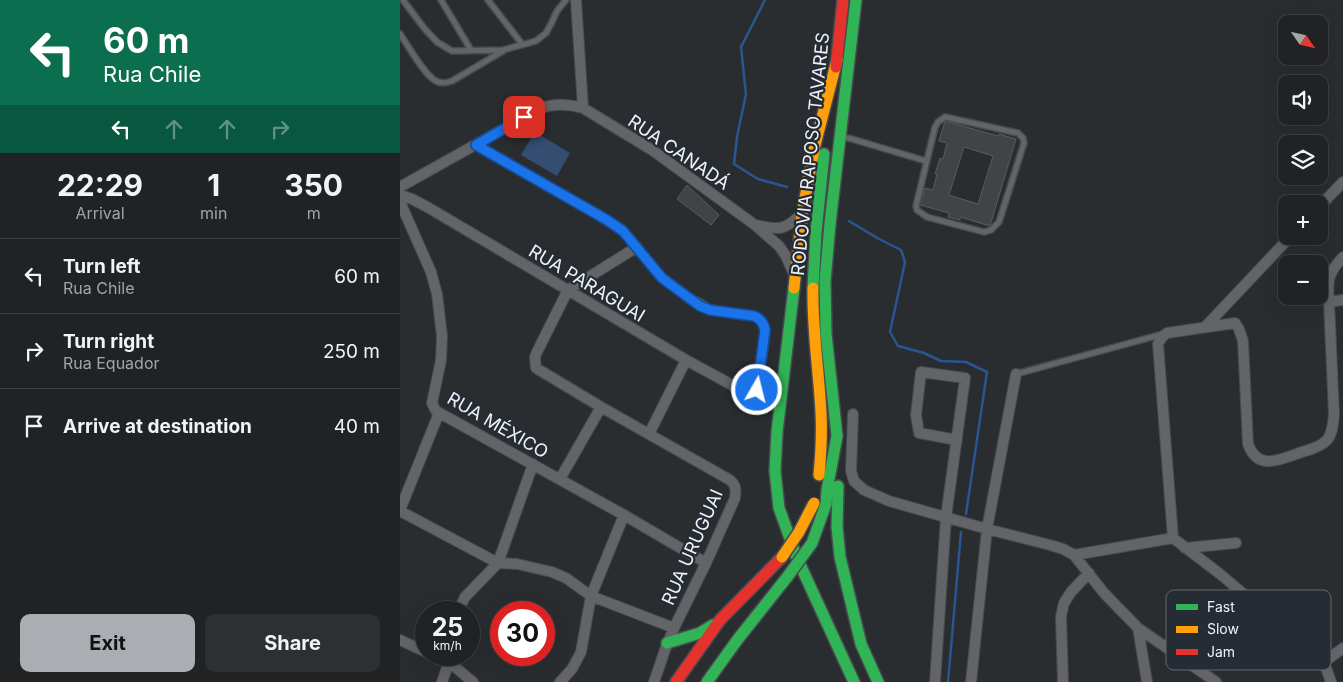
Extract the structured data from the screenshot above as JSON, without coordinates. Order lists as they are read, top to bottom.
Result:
{
  "streets": {
    "highway": ["RODOVIA RAPOSO TAVARES"],
    "street": [
      "RUA CANADÁ",
      "RUA PARAGUAI",
      "RUA MÉXICO",
      "RUA URUGUAI"
    ]
  },
  "crossings": [
    ["RUA PARAGUAI", "RUA URUGUAI"],
    ["RUA MÉXICO", "RUA URUGUAI"]
  ],
  "legend": ["Fast", "Slow", "Jam"],
  "north": "bottom right",
  "page": {
    "turn": ["60 m", "Rua Chile"],
    "map_buttons": ["+", "−"],
    "eta": [
      "22:29",
      "Arrival",
      "1",
      "min",
      "350",
      "m"
    ],
    "list": [
      {
        "name": "Turn left",
        "note": "Rua Chile",
        "value": "60 m"
      },
      {
        "name": "Turn right",
        "note": "Rua Equador",
        "value": "250 m"
      },
      {
        "name": "Arrive at destination",
        "value": "40 m"
      }
    ],
    "speed": "25 km/h",
    "limit": "30",
    "buttons": ["Exit", "Share"]
  }
}
